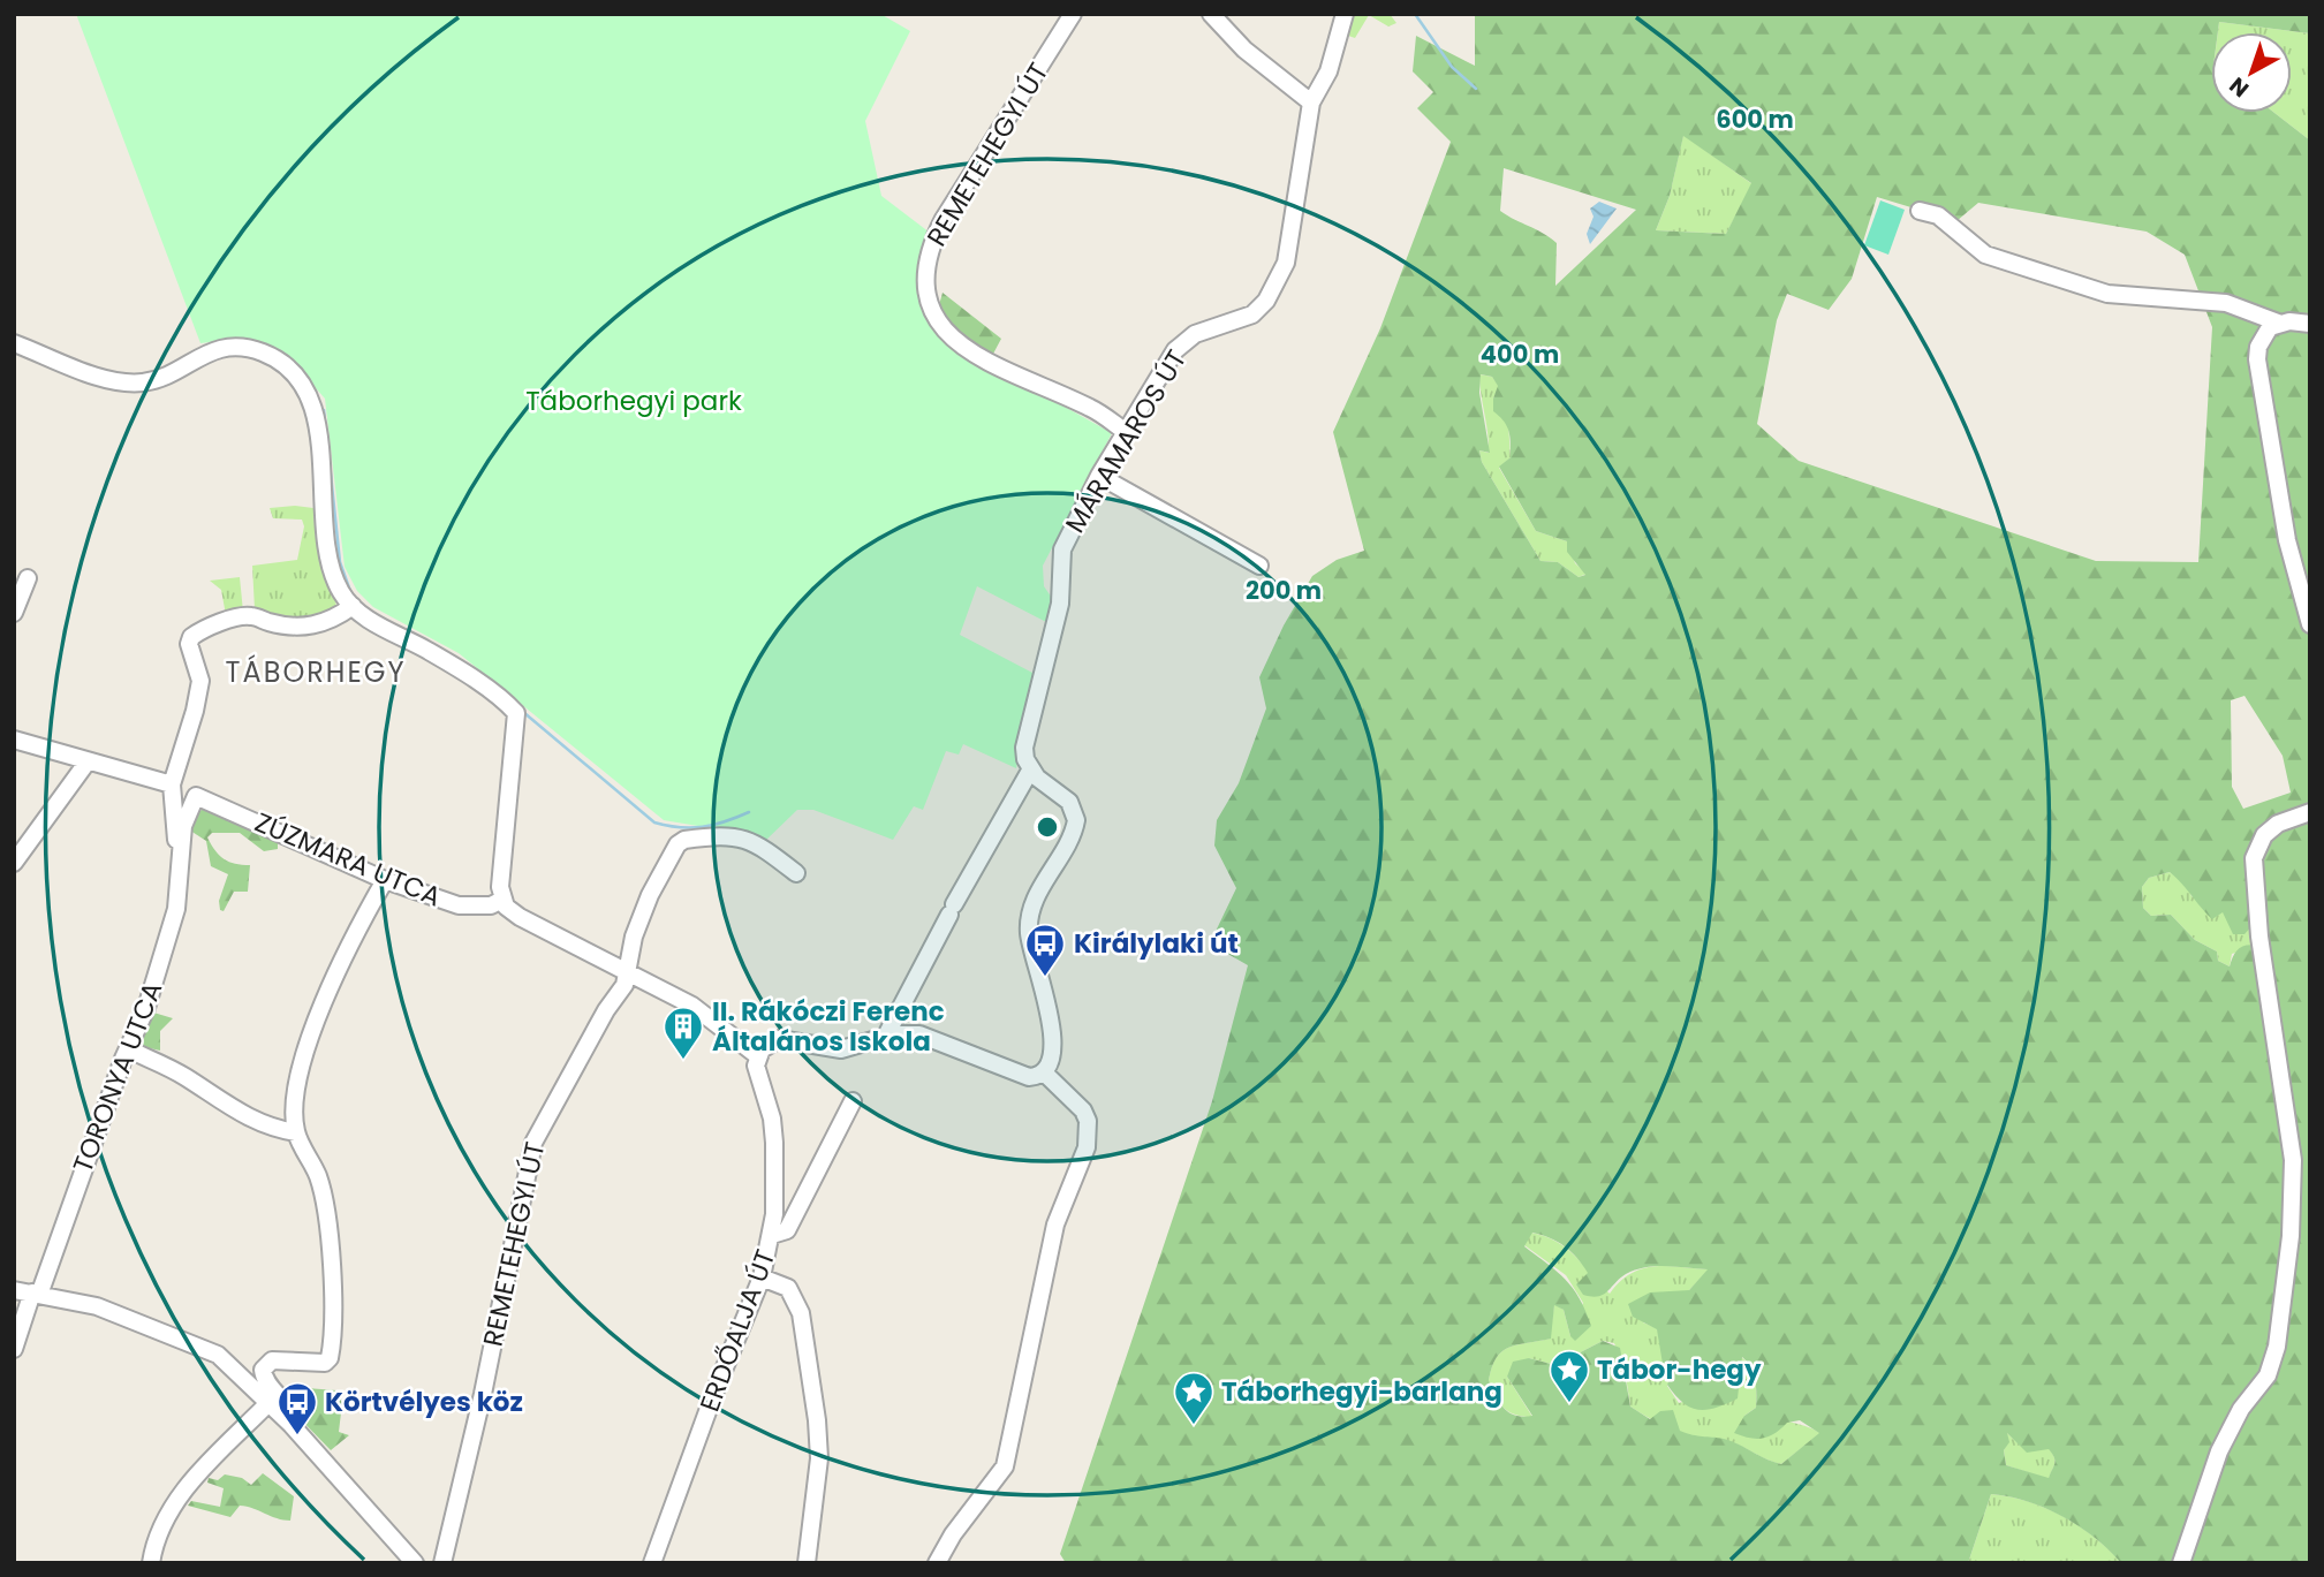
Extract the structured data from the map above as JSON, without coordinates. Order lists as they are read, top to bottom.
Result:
{
  "streets": {
    "street": [
      "REMETEHEGYI ÚT",
      "MÁRAMAROS ÚT",
      "ZÚZMARA UTCA",
      "TORONYA UTCA",
      "ERDŐALJA ÚT"
    ]
  },
  "crossings": [
    ["REMETEHEGYI ÚT", "MÁRAMAROS ÚT"],
    ["ZÚZMARA UTCA", "TORONYA UTCA"]
  ],
  "districts": ["TÁBORHEGY"],
  "parks": ["Táborhegyi park"],
  "places": {
    "bus stop": ["Királylaki út", "Körtvélyes köz"],
    "building": ["II. Rákóczi Ferenc Általános Iskola"],
    "place": ["Tábor-hegy", "Táborhegyi-barlang"]
  },
  "north": "bottom left",
  "rings": ["600 m", "400 m", "200 m"]
}
